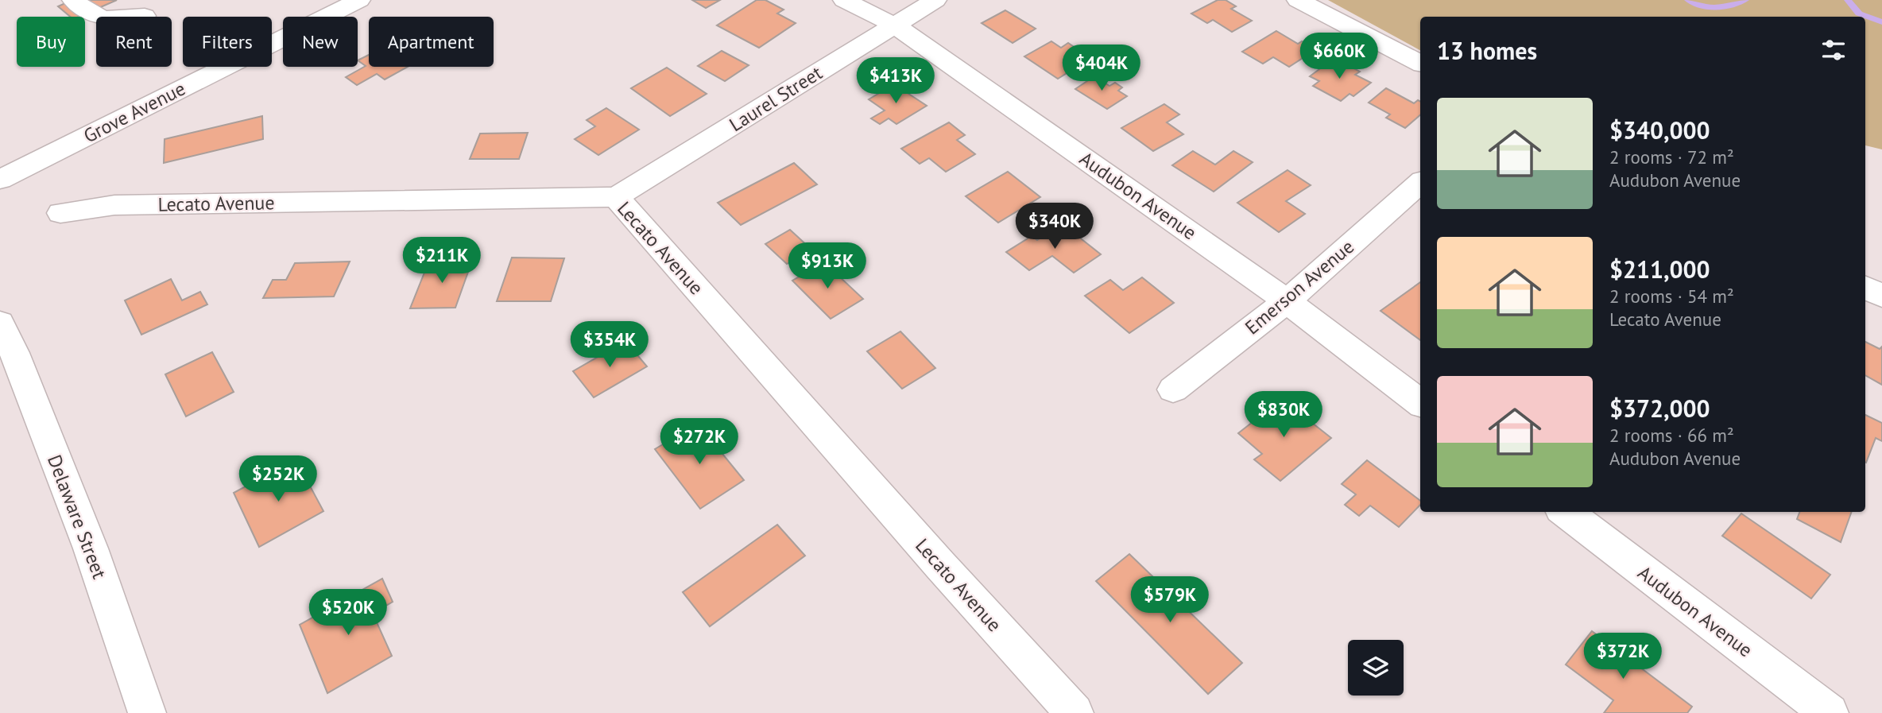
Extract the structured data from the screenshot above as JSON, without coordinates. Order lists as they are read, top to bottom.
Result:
{
  "streets": {
    "street": [
      "Laurel Street",
      "Grove Avenue",
      "Audubon Avenue",
      "Lecato Avenue",
      "Emerson Avenue",
      "Delaware Street"
    ]
  },
  "crossings": [
    ["Laurel Street", "Audubon Avenue"],
    ["Laurel Street", "Lecato Avenue"],
    ["Audubon Avenue", "Emerson Avenue"]
  ],
  "page": {
    "chip": [
      "Buy",
      "Rent",
      "Filters",
      "New",
      "Apartment"
    ],
    "heading": "13 homes",
    "price": [
      "$660K",
      "$404K",
      "$413K",
      "$340K",
      "$211K",
      "$913K",
      "$354K",
      "$830K",
      "$272K",
      "$252K",
      "$579K",
      "$520K",
      "$372K"
    ],
    "list": [
      {
        "name": "$340,000",
        "note": "2 rooms · 72 m² · Audubon Avenue"
      },
      {
        "name": "$211,000",
        "note": "2 rooms · 54 m² · Lecato Avenue"
      },
      {
        "name": "$372,000",
        "note": "2 rooms · 66 m² · Audubon Avenue"
      }
    ]
  }
}
